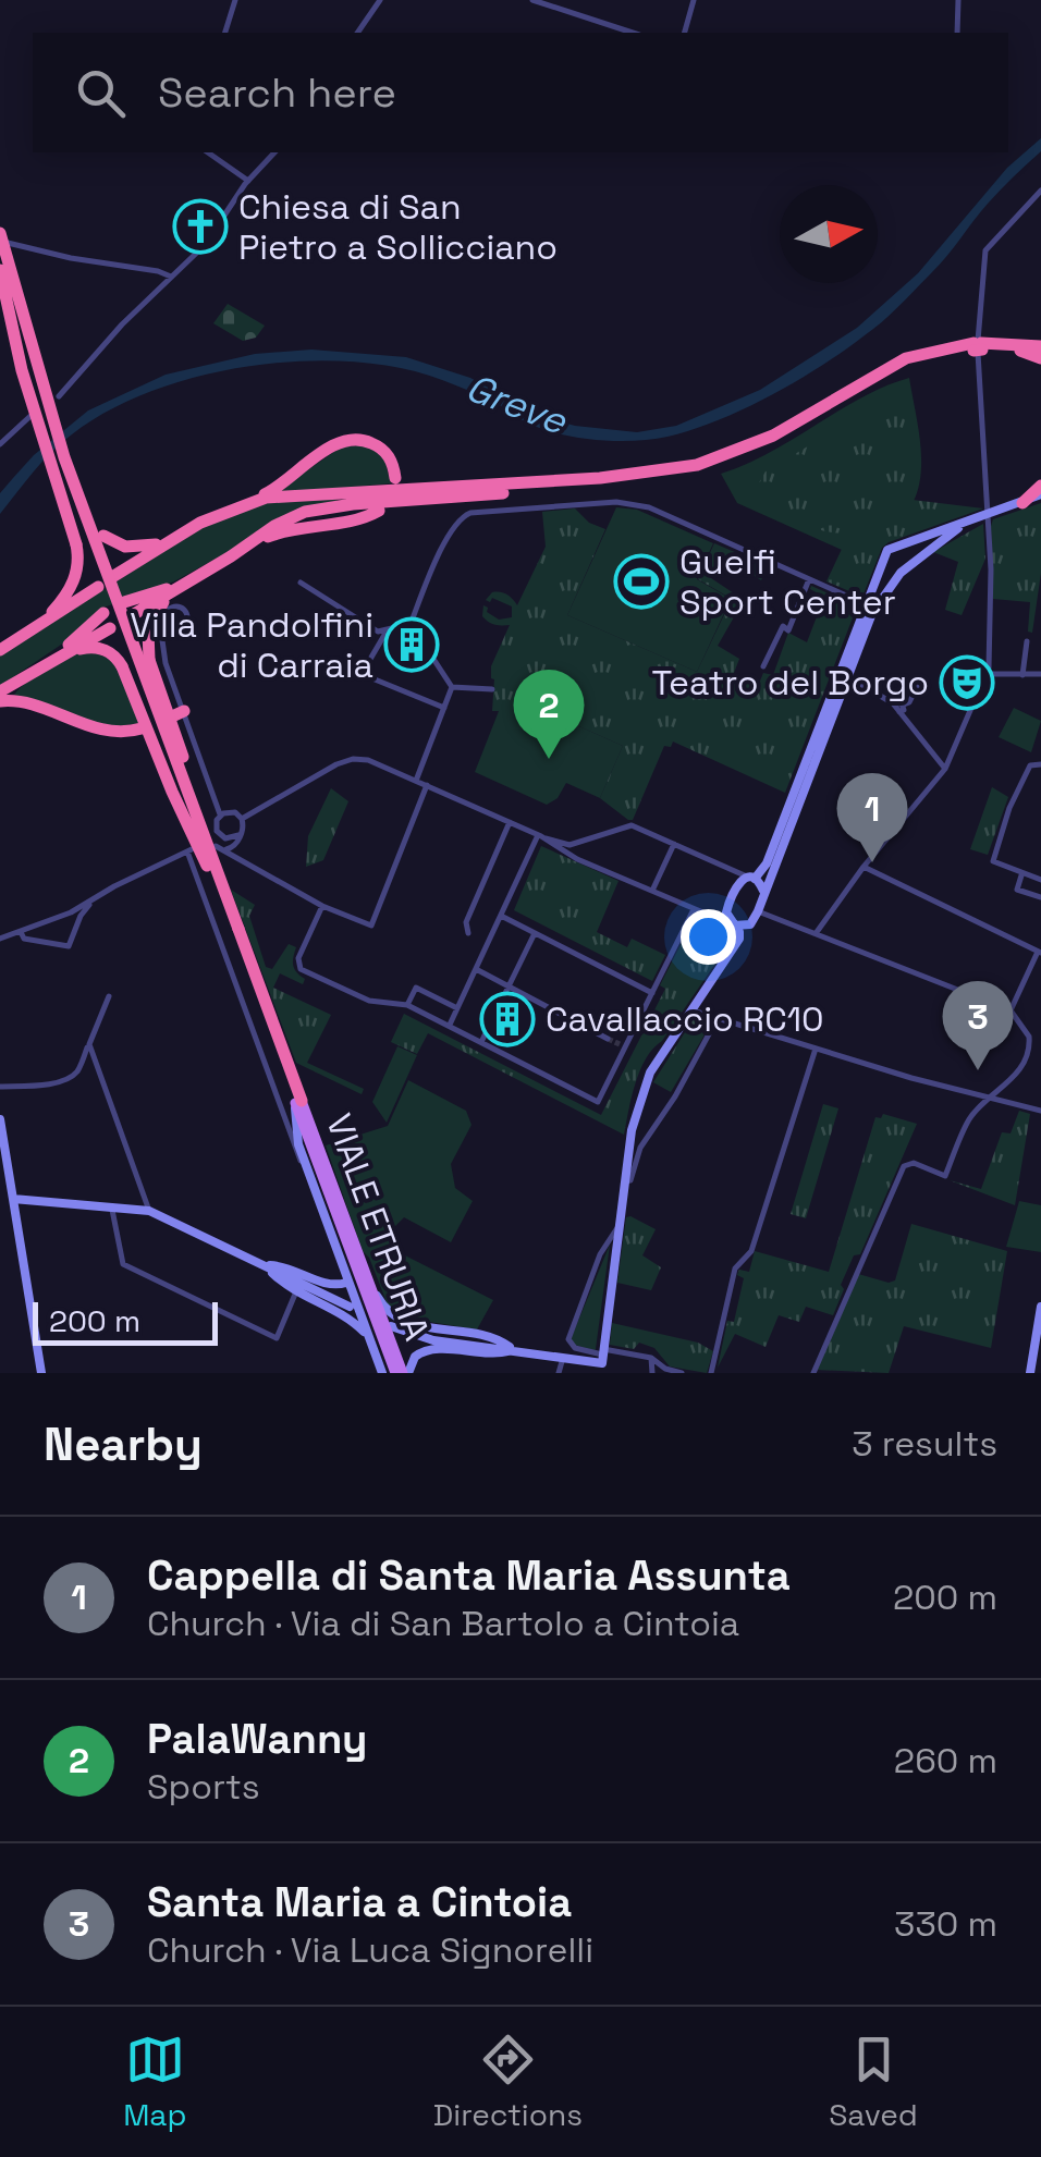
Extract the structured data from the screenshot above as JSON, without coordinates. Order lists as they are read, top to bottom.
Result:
{
  "streets": {
    "main road": ["VIALE ETRURIA"]
  },
  "water": ["Greve"],
  "places": {
    "church": ["Chiesa di San Pietro a Sollicciano"],
    "sports": ["Guelfi Sport Center"],
    "building": ["Villa Pandolfini di Carraia", "Cavallaccio RC10"],
    "theatre": ["Teatro del Borgo"]
  },
  "scale_bar": "200 m",
  "north": "right",
  "page": {
    "search": "Search here",
    "pins": ["2", "1", "3"],
    "scale": "200 m",
    "heading": ["Nearby", "3 results"],
    "list": [
      {
        "mark": "1",
        "name": "Cappella di Santa Maria Assunta",
        "note": "Church · Via di San Bartolo a Cintoia",
        "value": "200 m"
      },
      {
        "mark": "2",
        "name": "PalaWanny",
        "note": "Sports",
        "value": "260 m"
      },
      {
        "mark": "3",
        "name": "Santa Maria a Cintoia",
        "note": "Church · Via Luca Signorelli",
        "value": "330 m"
      }
    ],
    "nav": ["Map", "Directions", "Saved"]
  }
}
